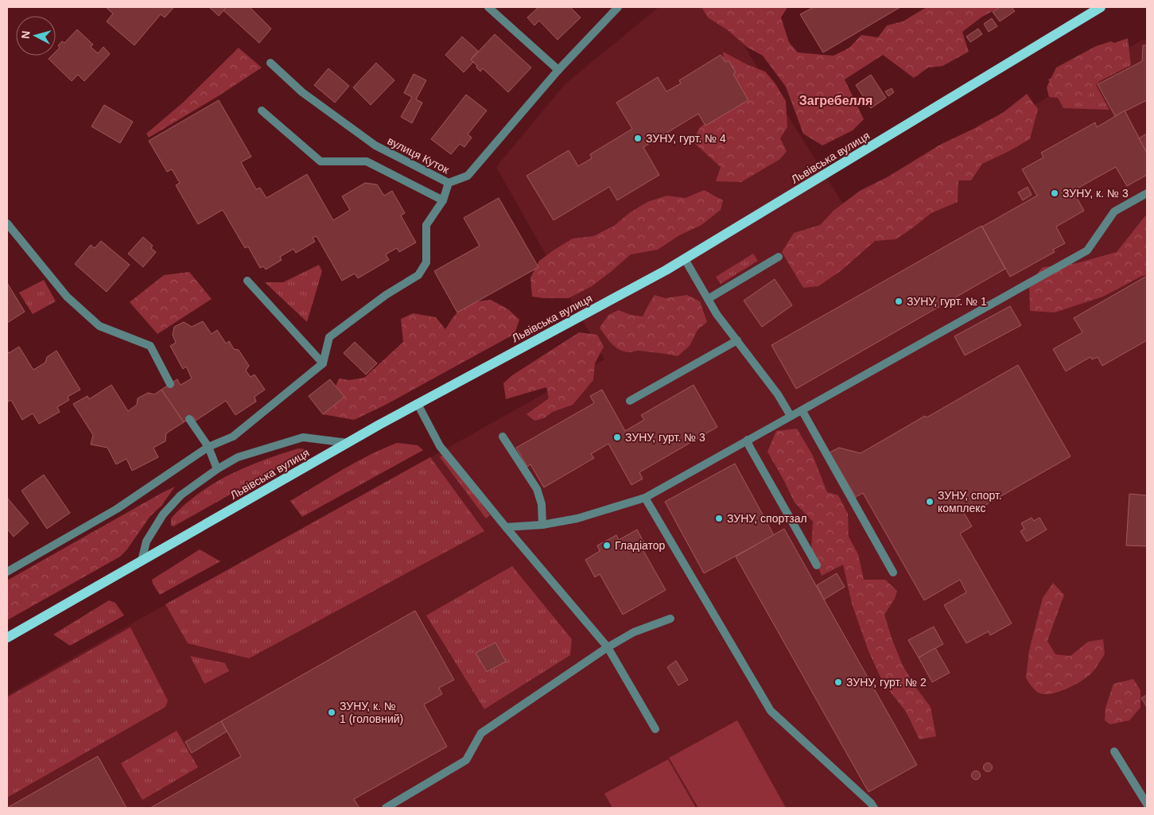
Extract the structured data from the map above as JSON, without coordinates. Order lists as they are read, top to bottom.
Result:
{
  "streets": {
    "main road": ["Львівська вулиця"],
    "street": ["вулиця Куток"]
  },
  "districts": ["Загребелля"],
  "places": [
    "ЗУНУ, гурт. № 4",
    "ЗУНУ, к. № 3",
    "ЗУНУ, гурт. № 1",
    "ЗУНУ, гурт. № 3",
    "ЗУНУ, спорт. комплекс",
    "ЗУНУ, спортзал",
    "Гладіатор",
    "ЗУНУ, гурт. № 2",
    "ЗУНУ, к. № 1 (головний)"
  ],
  "north": "left"
}
